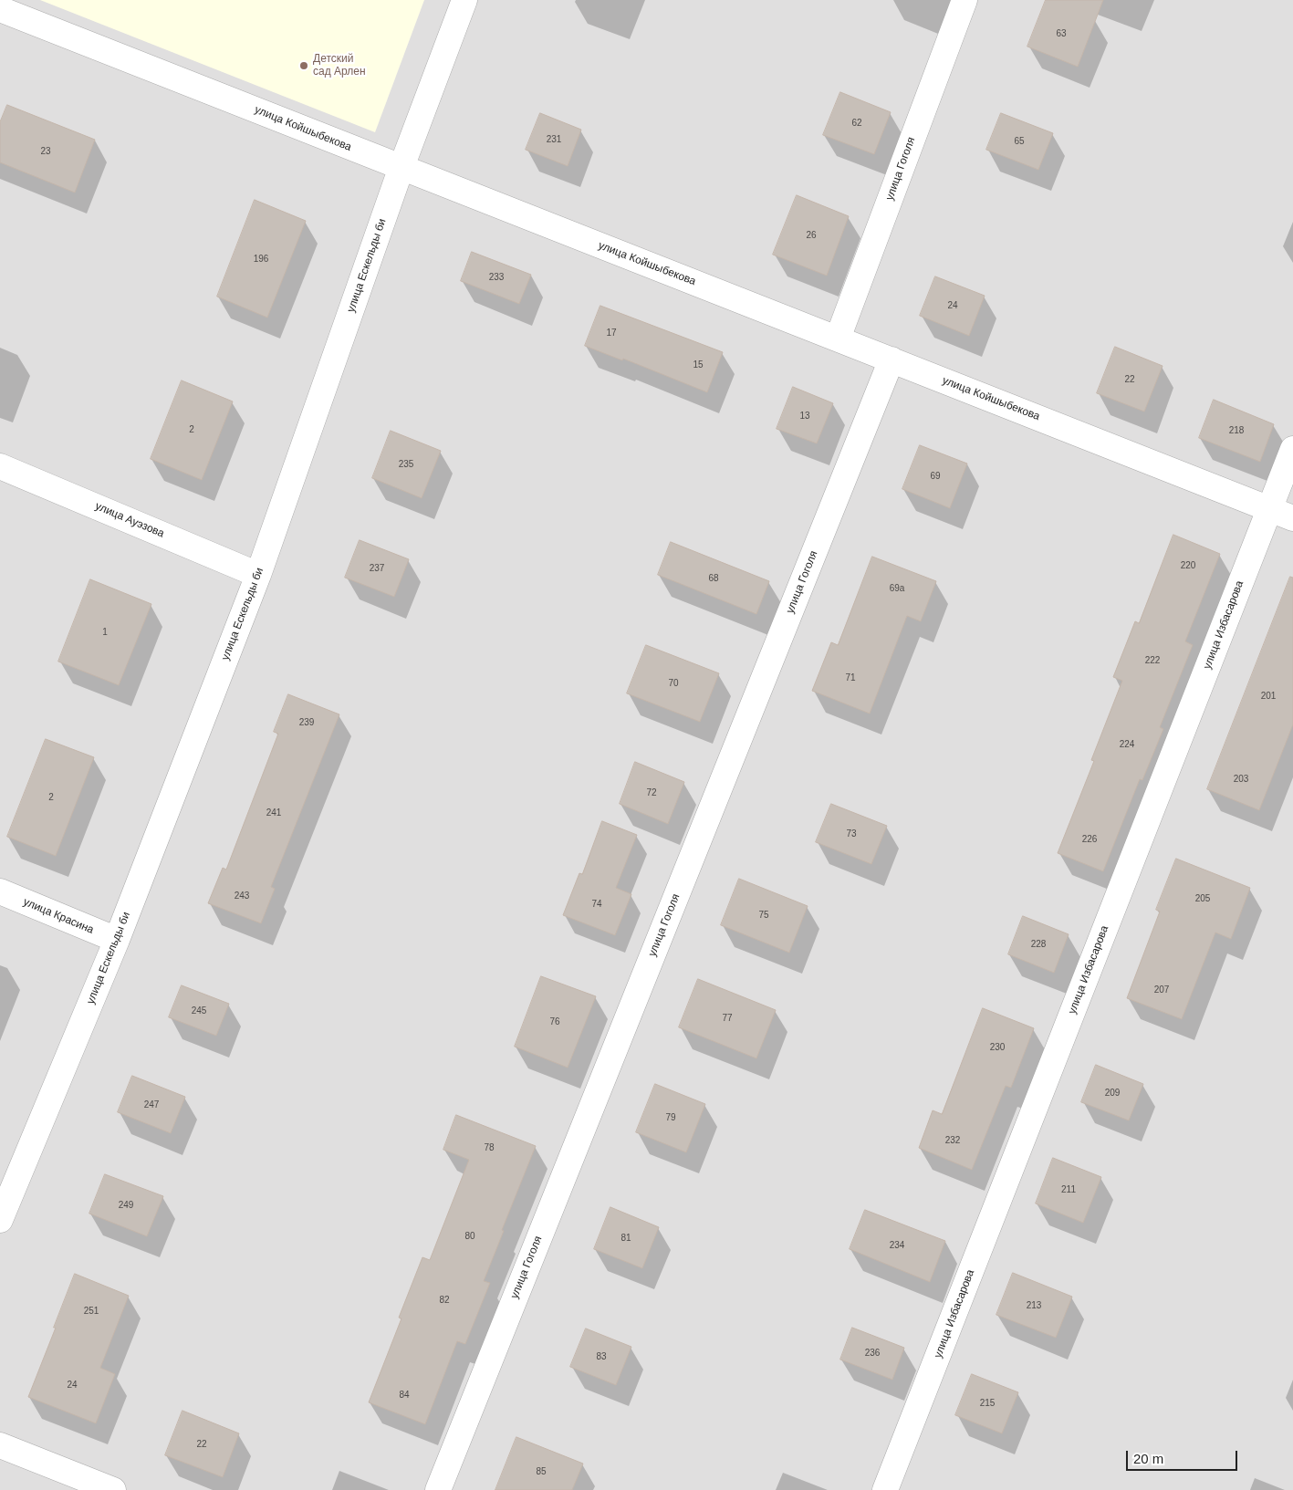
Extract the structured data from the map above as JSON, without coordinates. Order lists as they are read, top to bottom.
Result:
{
  "streets": {
    "street": [
      "улица Койшыбекова",
      "улица Гоголя",
      "улица Ескельды би",
      "улица Ауэзова",
      "улица Избасарова",
      "улица Красина"
    ]
  },
  "crossings": [
    ["улица Койшыбекова", "улица Гоголя"],
    ["улица Койшыбекова", "улица Ескельды би"],
    ["улица Койшыбекова", "улица Избасарова"],
    ["улица Ескельды би", "улица Ауэзова"],
    ["улица Ескельды би", "улица Красина"]
  ],
  "places": ["Детский сад Арлен"],
  "house_numbers": [
    "63",
    "62",
    "231",
    "65",
    "23",
    "26",
    "196",
    "233",
    "24",
    "17",
    "15",
    "22",
    "13",
    "2",
    "218",
    "235",
    "69",
    "220",
    "237",
    "68",
    "69а",
    "1",
    "222",
    "71",
    "70",
    "201",
    "239",
    "224",
    "203",
    "72",
    "2",
    "241",
    "73",
    "226",
    "243",
    "205",
    "74",
    "75",
    "228",
    "207",
    "245",
    "77",
    "76",
    "230",
    "209",
    "247",
    "79",
    "232",
    "78",
    "211",
    "249",
    "80",
    "81",
    "234",
    "82",
    "213",
    "251",
    "236",
    "83",
    "24",
    "84",
    "215",
    "22",
    "85"
  ],
  "scale_bar": "20 m"
}
